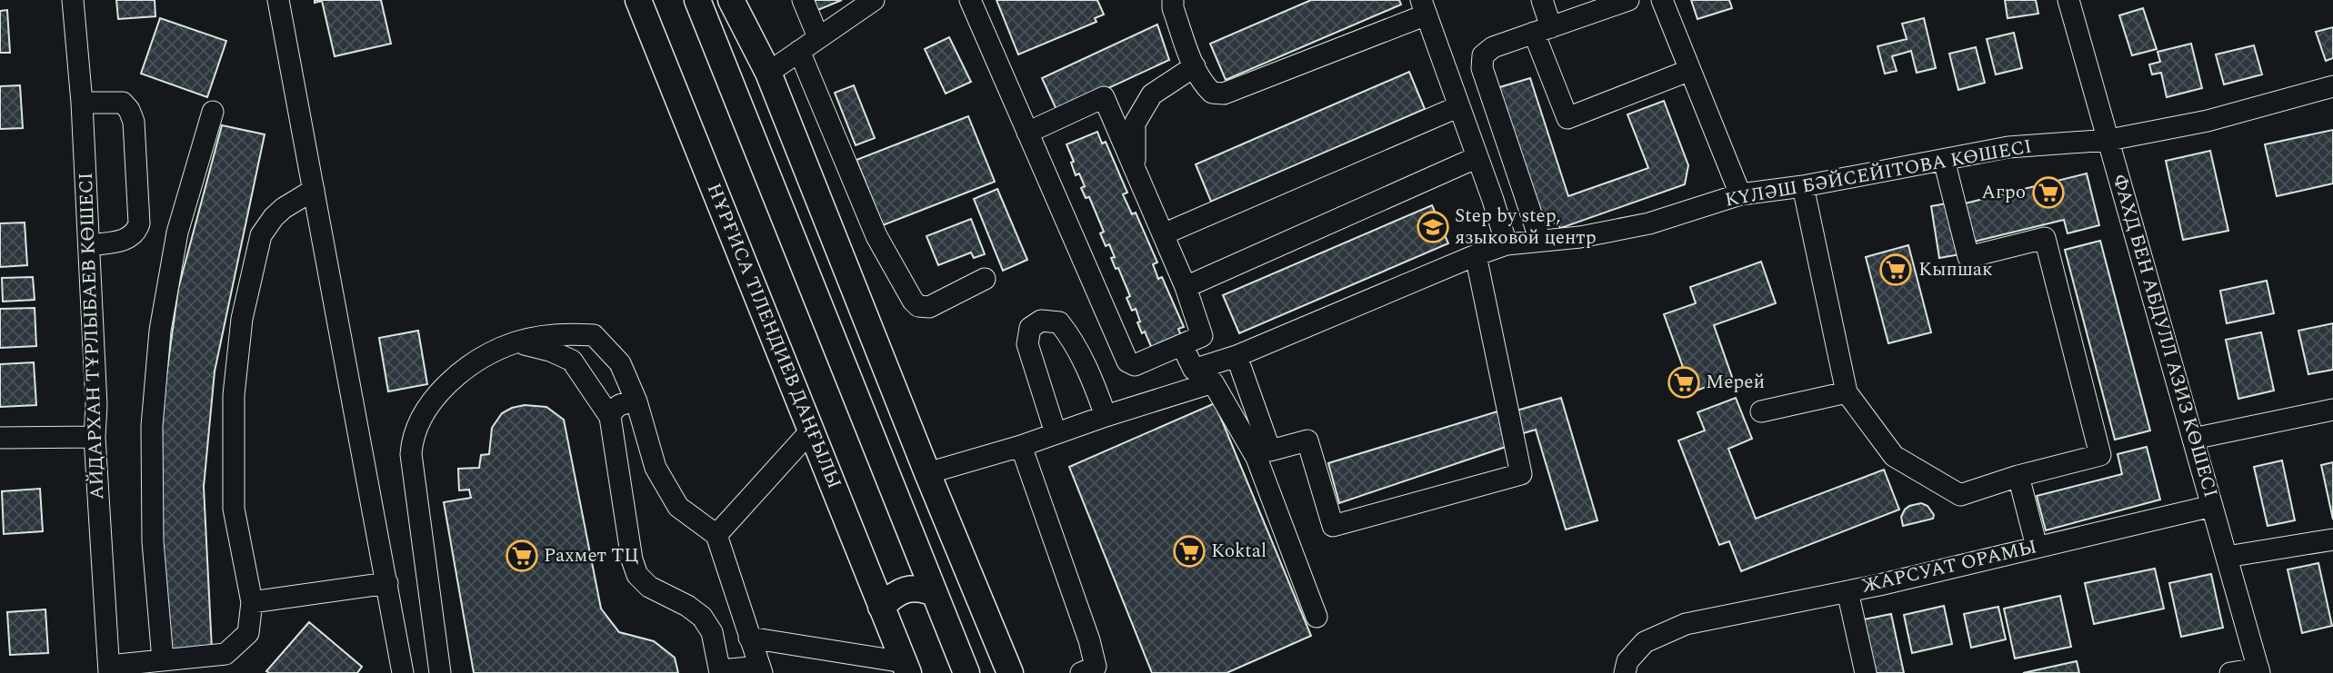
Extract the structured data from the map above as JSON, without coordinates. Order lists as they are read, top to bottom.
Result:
{
  "streets": {
    "main road": ["НҰРҒИСА ТІЛЕНДИЕВ ДАҢҒЫЛЫ"],
    "street": [
      "КҮЛӘШ БӘЙСЕЙІТОВА КӨШЕСІ",
      "АЙДАРХАН ТҰРЛЫБАЕВ КӨШЕСІ",
      "ФАХД БЕН АБДУЛЛ АЗИЗ КӨШЕСІ",
      "ЖАРСУАТ ОРАМЫ"
    ]
  },
  "crossings": [
    ["КҮЛӘШ БӘЙСЕЙІТОВА КӨШЕСІ", "ФАХД БЕН АБДУЛЛ АЗИЗ КӨШЕСІ"],
    ["ФАХД БЕН АБДУЛЛ АЗИЗ КӨШЕСІ", "ЖАРСУАТ ОРАМЫ"]
  ],
  "places": {
    "supermarket": [
      "Агро",
      "Кыпшак",
      "Мерей",
      "Koktal",
      "Рахмет ТЦ"
    ],
    "school or university": ["Step by step, языковой центр"]
  }
}
